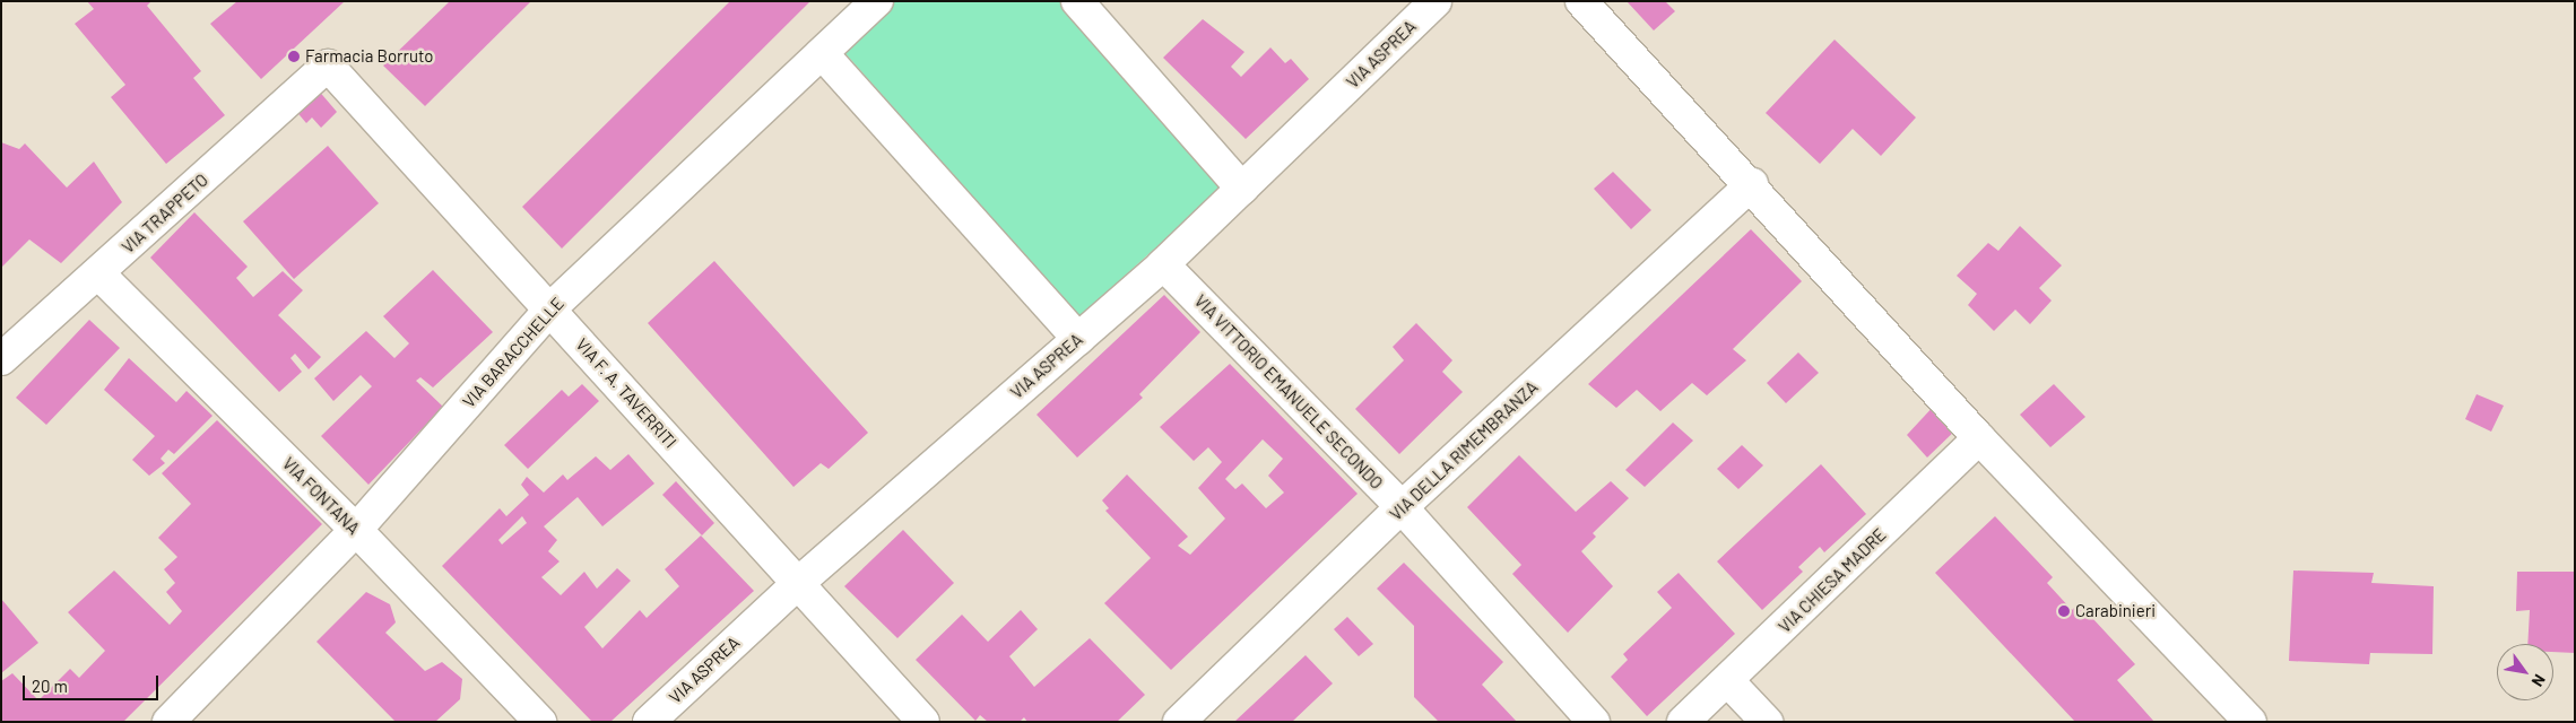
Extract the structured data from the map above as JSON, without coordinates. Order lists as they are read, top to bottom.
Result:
{
  "streets": {
    "street": [
      "VIA ASPREA",
      "VIA TRAPPETO",
      "VIA BARACCHELLE",
      "VIA VITTORIO EMANUELE SECONDO",
      "VIA F. A. TAVERRITI",
      "VIA DELLA RIMEMBRANZA",
      "VIA FONTANA",
      "VIA CHIESA MADRE"
    ]
  },
  "crossings": [
    ["VIA ASPREA", "VIA VITTORIO EMANUELE SECONDO"],
    ["VIA ASPREA", "VIA F. A. TAVERRITI"],
    ["VIA TRAPPETO", "VIA F. A. TAVERRITI"],
    ["VIA TRAPPETO", "VIA FONTANA"],
    ["VIA BARACCHELLE", "VIA F. A. TAVERRITI"],
    ["VIA BARACCHELLE", "VIA FONTANA"],
    ["VIA VITTORIO EMANUELE SECONDO", "VIA DELLA RIMEMBRANZA"]
  ],
  "places": ["Farmacia Borruto", "Carabinieri"],
  "scale_bar": "20 m",
  "north": "bottom right"
}
